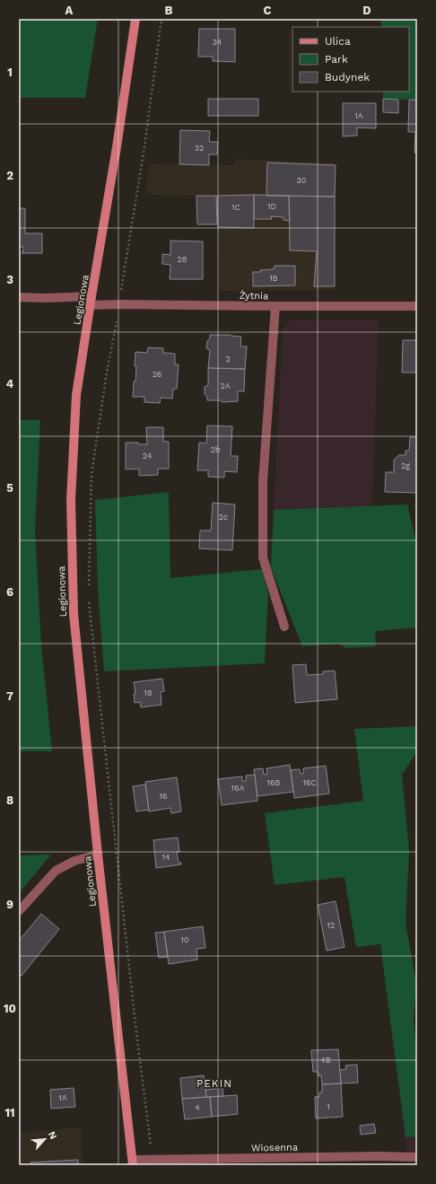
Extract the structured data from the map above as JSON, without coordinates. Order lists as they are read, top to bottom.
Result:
{
  "streets": {
    "main road": ["Legionowa"],
    "street": ["Żytnia", "Wiosenna"]
  },
  "crossings": [
    ["Żytnia", "Legionowa"],
    ["Legionowa", "Wiosenna"]
  ],
  "districts": ["PEKIN"],
  "house_numbers": [
    "34",
    "1A",
    "32",
    "30",
    "1D",
    "1C",
    "28",
    "1B",
    "2",
    "26",
    "2A",
    "2b",
    "24",
    "2g",
    "2c",
    "18",
    "16B",
    "16C",
    "16A",
    "16",
    "14",
    "12",
    "10",
    "4B",
    "1A",
    "1",
    "4"
  ],
  "legend": ["Ulica", "Park", "Budynek"],
  "north": "top right",
  "grid": {
    "columns": [
      "A",
      "B",
      "C",
      "D"
    ],
    "rows": [
      "1",
      "2",
      "3",
      "4",
      "5",
      "6",
      "7",
      "8",
      "9",
      "10",
      "11"
    ]
  }
}
